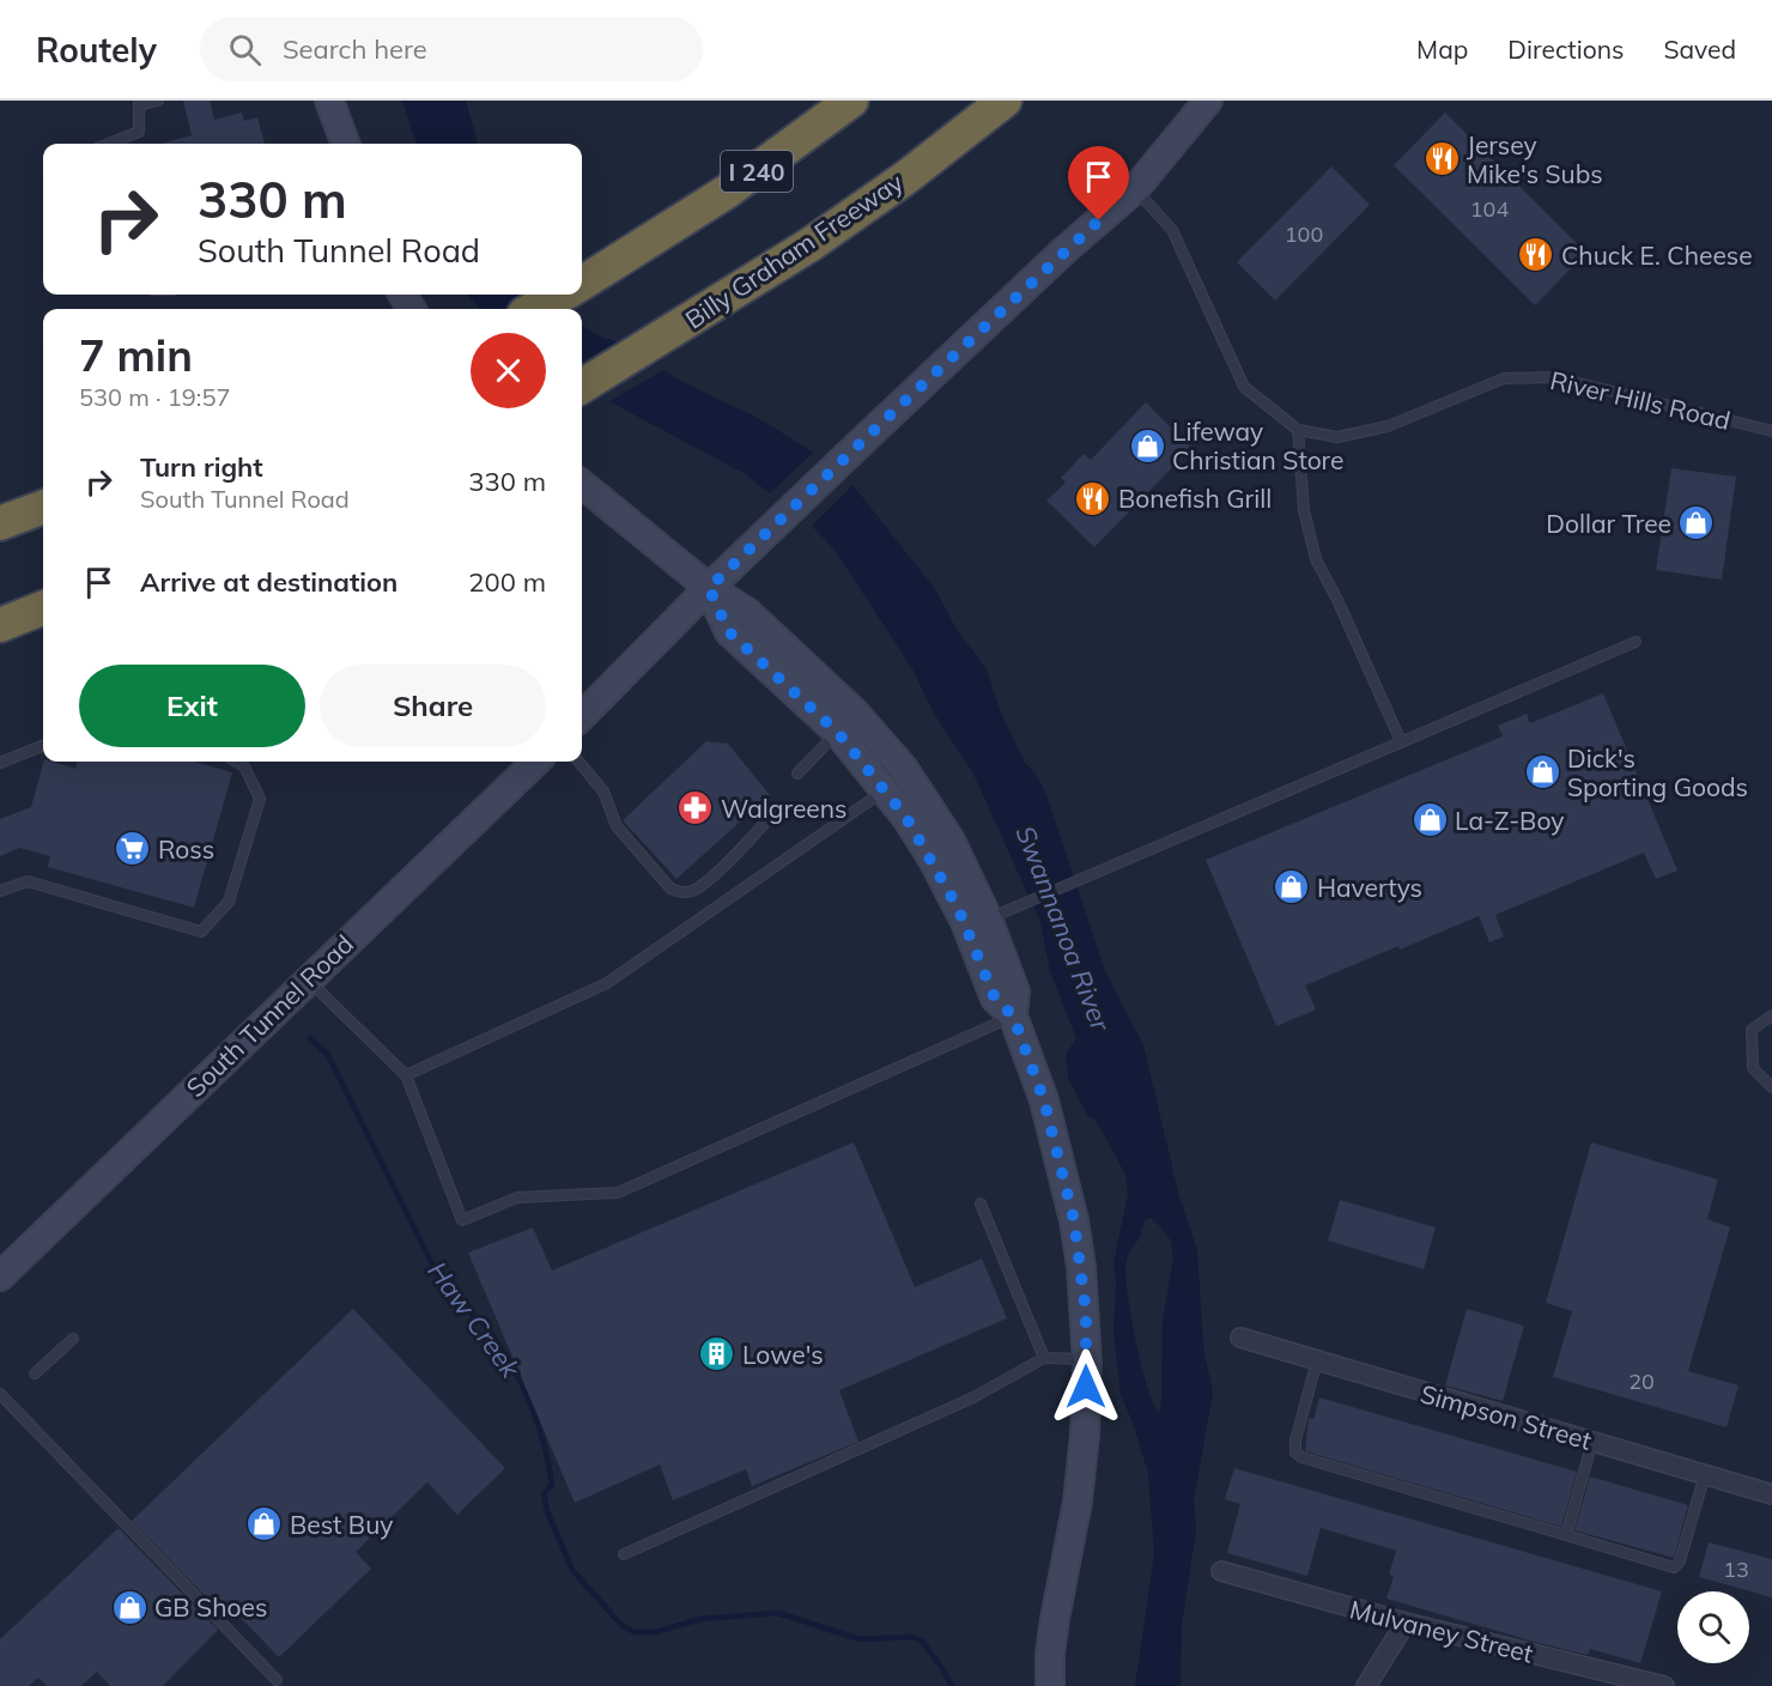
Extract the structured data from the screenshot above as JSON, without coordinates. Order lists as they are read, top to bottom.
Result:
{
  "streets": {
    "highway": ["I 240", "Billy Graham Freeway"],
    "main road": ["South Tunnel Road"],
    "street": ["Simpson Street", "Mulvaney Street"],
    "lane": ["River Hills Road"]
  },
  "water": ["Swannanoa River", "Haw Creek"],
  "places": {
    "restaurant": ["Jersey Mike's Subs", "Chuck E. Cheese", "Bonefish Grill"],
    "shop": [
      "Lifeway Christian Store",
      "Dollar Tree",
      "Dick's Sporting Goods",
      "La-Z-Boy",
      "Havertys",
      "Best Buy",
      "GB Shoes"
    ],
    "pharmacy": ["Walgreens"],
    "supermarket": ["Ross"],
    "building": ["Lowe's"]
  },
  "house_numbers": [
    "104",
    "100",
    "20",
    "13"
  ],
  "page": {
    "header": "Routely",
    "search": "Search here",
    "nav": ["Map", "Directions", "Saved"],
    "turn": ["330 m", "South Tunnel Road"],
    "heading": ["7 min", "530 m · 19:57"],
    "list": [
      {
        "name": "Turn right",
        "note": "South Tunnel Road",
        "value": "330 m"
      },
      {
        "name": "Arrive at destination",
        "value": "200 m"
      }
    ],
    "buttons": ["Exit", "Share"]
  }
}
